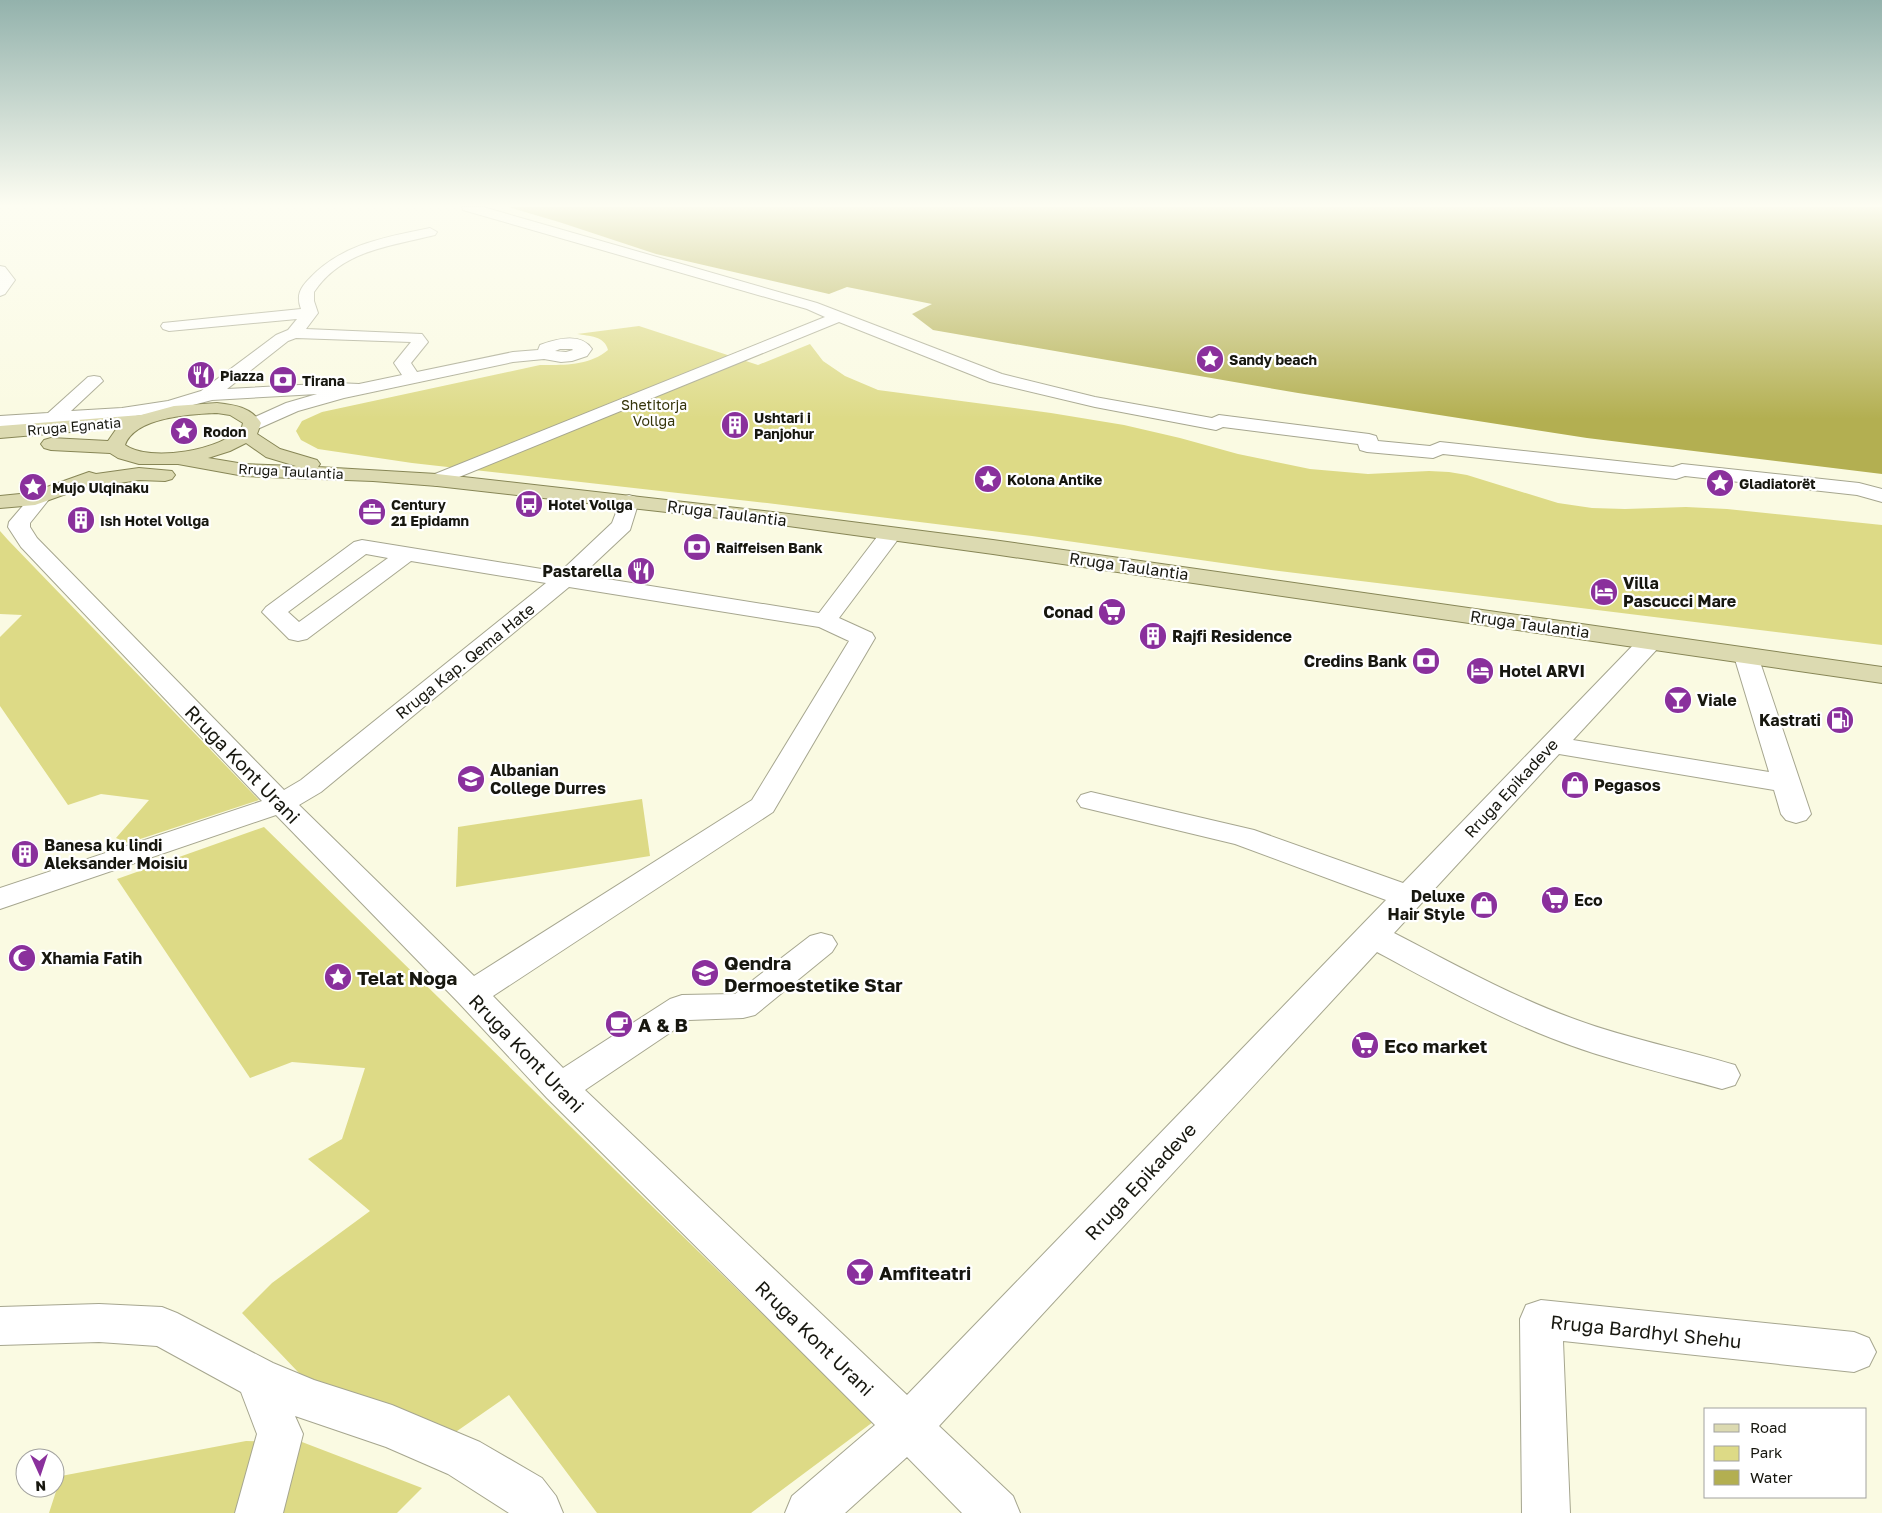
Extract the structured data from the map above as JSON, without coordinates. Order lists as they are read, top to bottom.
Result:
{
  "streets": {
    "main road": ["Rruga Egnatia", "Rruga Taulantia", "Rruga Kont Urani"],
    "street": ["Rruga Kap. Qema Hate", "Rruga Epikadeve", "Rruga Bardhyl Shehu"]
  },
  "crossings": [
    ["Rruga Taulantia", "Rruga Kap. Qema Hate"],
    ["Rruga Taulantia", "Rruga Epikadeve"],
    ["Rruga Kap. Qema Hate", "Rruga Kont Urani"],
    ["Rruga Kont Urani", "Rruga Epikadeve"]
  ],
  "parks": ["Shetitorja Vollga"],
  "places": {
    "place": [
      "Sandy beach",
      "Rodon",
      "Kolona Antike",
      "Gladiatorët",
      "Mujo Ulqinaku",
      "Telat Noga"
    ],
    "restaurant": ["Piazza", "Pastarella"],
    "bank": ["Tirana", "Raiffeisen Bank", "Credins Bank"],
    "building": [
      "Ushtari i Panjohur",
      "Ish Hotel Vollga",
      "Rajfi Residence",
      "Banesa ku lindi Aleksander Moisiu"
    ],
    "bus stop": ["Hotel Vollga"],
    "office": ["Century 21 Epidamn"],
    "hotel": ["Villa Pascucci Mare", "Hotel ARVI"],
    "supermarket": ["Conad", "Eco", "Eco market"],
    "bar": ["Viale", "Amfiteatri"],
    "fuel station": ["Kastrati"],
    "school or university": ["Albanian College Durres", "Qendra Dermoestetike Star"],
    "shop": ["Pegasos", "Deluxe Hair Style"],
    "mosque": ["Xhamia Fatih"],
    "cafe": ["A & B"]
  },
  "legend": ["Road", "Park", "Water"],
  "north": "bottom"
}
